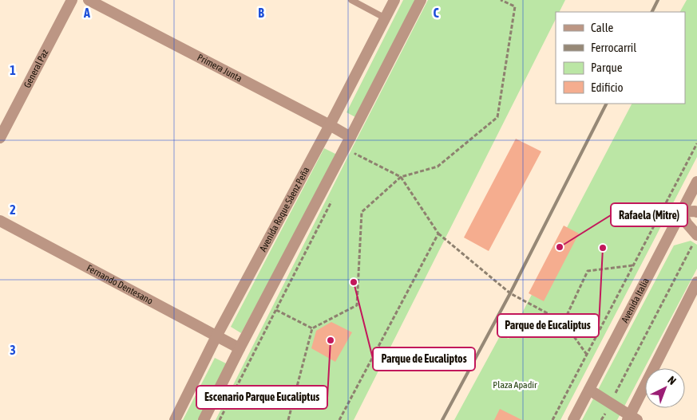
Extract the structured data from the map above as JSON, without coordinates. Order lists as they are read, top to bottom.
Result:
{
  "streets": {
    "street": [
      "Primera Junta",
      "General Paz",
      "Avenida Roque Sáenz Peña",
      "Fernando Dentesano",
      "Avenida Italia"
    ]
  },
  "crossings": [
    ["Primera Junta", "Avenida Roque Sáenz Peña"],
    ["Avenida Roque Sáenz Peña", "Fernando Dentesano"]
  ],
  "parks": ["Plaza Apadir"],
  "places": [
    "Rafaela (Mitre)",
    "Parque de Eucaliptus",
    "Parque de Eucaliptos",
    "Escenario Parque Eucaliptus"
  ],
  "legend": [
    "Calle",
    "Ferrocarril",
    "Parque",
    "Edificio"
  ],
  "north": "top right",
  "grid": {
    "columns": ["A", "B", "C"],
    "rows": ["1", "2", "3"]
  }
}
